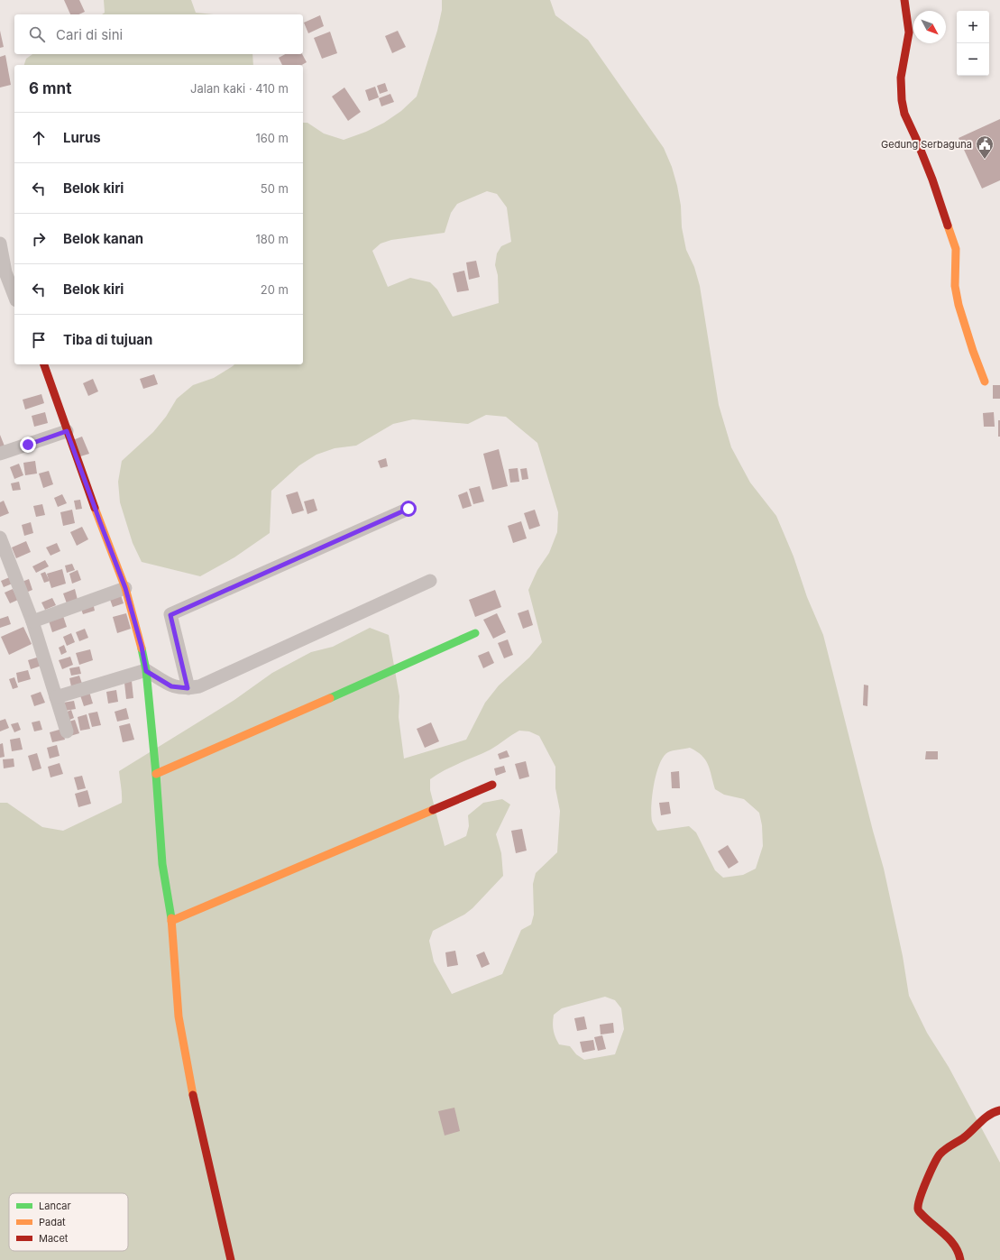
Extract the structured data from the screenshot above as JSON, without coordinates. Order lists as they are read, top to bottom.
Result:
{
  "places": {
    "public building": ["Gedung Serbaguna"]
  },
  "legend": ["Lancar", "Padat", "Macet"],
  "north": "bottom right",
  "page": {
    "map_buttons": ["+", "−"],
    "search": "Cari di sini",
    "heading": ["6 mnt", "Jalan kaki · 410 m"],
    "list": [
      ["Lurus", "160 m"],
      ["Belok kiri", "50 m"],
      ["Belok kanan", "180 m"],
      ["Belok kiri", "20 m"],
      "Tiba di tujuan"
    ]
  }
}
